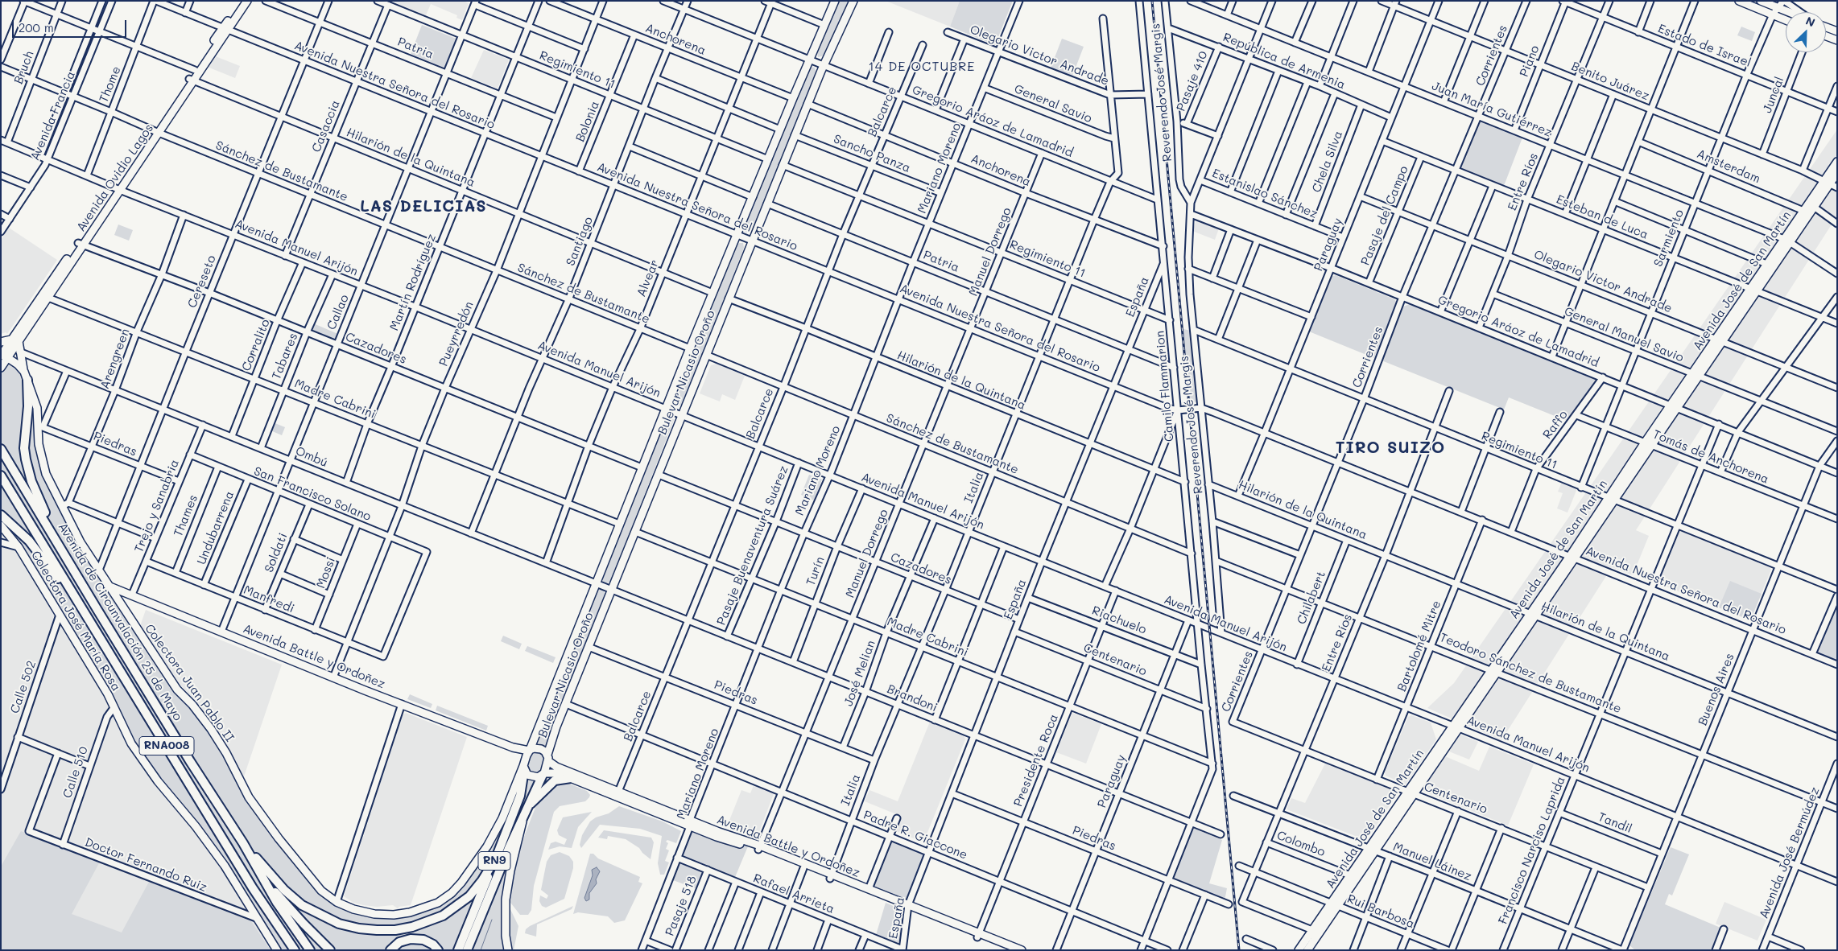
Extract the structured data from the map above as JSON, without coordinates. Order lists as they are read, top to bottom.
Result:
{
  "streets": {
    "highway": ["Avenida de Circunvalación 25 de Mayo", "RNA008", "RN9"],
    "main road": [
      "Avenida Ovidio Lagos",
      "Avenida José de San Martín",
      "Bulevar Nicasio Oroño",
      "Colectora José María Rosa",
      "Avenida Battle y Ordoñez",
      "Colectora Juan Pablo II"
    ],
    "street": [
      "Anchorena",
      "Estado de Israel",
      "Patria",
      "Olegario Victor Andrade",
      "Corrientes",
      "República de Armenia",
      "Piano",
      "Bruch",
      "Regimiento 11",
      "Pasaje 410",
      "Benito Juárez",
      "Thome",
      "Avenida Nuestra Señora del Rosario",
      "Reverendo José Margis",
      "Juncal",
      "General Savio",
      "Juan María Gutiérrez",
      "Balcarce",
      "Avenida Francia",
      "Bolonia",
      "Gregorio Aráoz de Lamadrid",
      "Casaccia",
      "Sancho Panza",
      "Hilarión de la Quintana",
      "Chela Silva",
      "Amsterdam",
      "Mariano Moreno",
      "Sánchez de Bustamante",
      "Entre Ríos",
      "Estanislao Sánchez",
      "Pasaje del Campo",
      "Esteban de Luca",
      "Sarmiento",
      "Santiago",
      "Paraguay",
      "Avenida Manuel Arijón",
      "Manuel Dorrego",
      "Alvear",
      "Cereseto",
      "Martín Rodríguez",
      "España",
      "Callao",
      "Pueyrredón",
      "General Manuel Savio",
      "Corralito",
      "Cazadores",
      "Tabares",
      "Arengreen",
      "Camilo Flammarion",
      "Madre Cabrini",
      "Raffo",
      "Piedras",
      "Ombú",
      "Tomás de Anchorena",
      "Italia",
      "San Francisco Solano",
      "Trejo y Sanabria",
      "Thames",
      "Undubarrena",
      "Pasaje Buenaventura Suárez",
      "Soldati",
      "Turín",
      "Mossi",
      "Chilabert",
      "Manfredi",
      "Riachuelo",
      "Bartolomé Mitre",
      "Centenario",
      "José Melian",
      "Teodoro Sánchez de Bustamante",
      "Calle 502",
      "Buenos Aires",
      "Brandoni",
      "Presidente Roca",
      "Calle 510",
      "Tandil",
      "Padre R. Giaccone",
      "Colombo",
      "Francisco Narciso Laprida",
      "Avenida José Bermúdez",
      "Manuel Láinez",
      "Doctor Fernando Ruiz",
      "Rafael Arrieta",
      "Pasaje 518",
      "Rui Barbosa"
    ]
  },
  "crossings": [
    ["Anchorena", "Balcarce"],
    ["Anchorena", "Bolonia"],
    ["Anchorena", "Mariano Moreno"],
    ["Anchorena", "Santiago"],
    ["Anchorena", "Manuel Dorrego"],
    ["Anchorena", "Alvear"],
    ["Anchorena", "Pueyrredón"],
    ["Anchorena", "Bulevar Nicasio Oroño"],
    ["Anchorena", "Camilo Flammarion"],
    ["Anchorena", "Italia"],
    ["Estado de Israel", "Piano"],
    ["Estado de Israel", "Juncal"],
    ["Estado de Israel", "Entre Ríos"],
    ["Estado de Israel", "Sarmiento"],
    ["Patria", "Balcarce"],
    ["Patria", "Casaccia"],
    ["Patria", "Mariano Moreno"],
    ["Patria", "Manuel Dorrego"],
    ["Patria", "Cereseto"],
    ["Patria", "Martín Rodríguez"],
    ["Patria", "España"],
    ["Patria", "Callao"],
    ["Patria", "Pueyrredón"],
    ["Patria", "Bulevar Nicasio Oroño"],
    ["Patria", "Camilo Flammarion"],
    ["Patria", "Italia"],
    ["Olegario Victor Andrade", "Corrientes"],
    ["Olegario Victor Andrade", "Mariano Moreno"],
    ["Olegario Victor Andrade", "Entre Ríos"],
    ["Olegario Victor Andrade", "Pasaje del Campo"],
    ["Olegario Victor Andrade", "Sarmiento"],
    ["Olegario Victor Andrade", "Paraguay"],
    ["Olegario Victor Andrade", "Avenida José de San Martín"],
    ["Olegario Victor Andrade", "Camilo Flammarion"],
    ["Corrientes", "Regimiento 11"],
    ["Corrientes", "Benito Juárez"],
    ["Corrientes", "Avenida Nuestra Señora del Rosario"],
    ["Corrientes", "Juan María Gutiérrez"],
    ["Corrientes", "Gregorio Aráoz de Lamadrid"],
    ["Corrientes", "Hilarión de la Quintana"],
    ["Corrientes", "Esteban de Luca"],
    ["Corrientes", "Avenida Manuel Arijón"],
    ["Corrientes", "Centenario"],
    ["Corrientes", "Teodoro Sánchez de Bustamante"],
    ["República de Armenia", "Pasaje 410"],
    ["República de Armenia", "Reverendo José Margis"],
    ["República de Armenia", "Chela Silva"],
    ["República de Armenia", "Paraguay"],
    ["Piano", "Benito Juárez"],
    ["Piano", "Juan María Gutiérrez"],
    ["Bruch", "Sánchez de Bustamante"],
    ["Bruch", "Avenida Manuel Arijón"],
    ["Regimiento 11", "Reverendo José Margis"],
    ["Regimiento 11", "Balcarce"],
    ["Regimiento 11", "Bolonia"],
    ["Regimiento 11", "Casaccia"],
    ["Regimiento 11", "Mariano Moreno"],
    ["Regimiento 11", "Entre Ríos"],
    ["Regimiento 11", "Sarmiento"],
    ["Regimiento 11", "Santiago"],
    ["Regimiento 11", "Paraguay"],
    ["Regimiento 11", "Manuel Dorrego"],
    ["Regimiento 11", "Alvear"],
    ["Regimiento 11", "Avenida José de San Martín"],
    ["Regimiento 11", "Martín Rodríguez"],
    ["Regimiento 11", "España"],
    ["Regimiento 11", "Callao"],
    ["Regimiento 11", "Pueyrredón"],
    ["Regimiento 11", "Bulevar Nicasio Oroño"],
    ["Regimiento 11", "Camilo Flammarion"],
    ["Regimiento 11", "Raffo"],
    ["Regimiento 11", "Italia"],
    ["Regimiento 11", "Buenos Aires"],
    ["Regimiento 11", "Francisco Narciso Laprida"],
    ["Benito Juárez", "Juncal"],
    ["Benito Juárez", "Entre Ríos"],
    ["Benito Juárez", "Sarmiento"],
    ["Benito Juárez", "Paraguay"],
    ["Benito Juárez", "Avenida José de San Martín"],
    ["Thome", "Avenida Nuestra Señora del Rosario"],
    ["Thome", "Sánchez de Bustamante"],
    ["Thome", "Avenida Manuel Arijón"],
    ["Avenida Nuestra Señora del Rosario", "Reverendo José Margis"],
    ["Avenida Nuestra Señora del Rosario", "Balcarce"],
    ["Avenida Nuestra Señora del Rosario", "Bolonia"],
    ["Avenida Nuestra Señora del Rosario", "Casaccia"],
    ["Avenida Nuestra Señora del Rosario", "Mariano Moreno"],
    ["Avenida Nuestra Señora del Rosario", "Avenida Ovidio Lagos"],
    ["Avenida Nuestra Señora del Rosario", "Entre Ríos"],
    ["Avenida Nuestra Señora del Rosario", "Santiago"],
    ["Avenida Nuestra Señora del Rosario", "Paraguay"],
    ["Avenida Nuestra Señora del Rosario", "Manuel Dorrego"],
    ["Avenida Nuestra Señora del Rosario", "Alvear"],
    ["Avenida Nuestra Señora del Rosario", "Avenida José de San Martín"],
    ["Avenida Nuestra Señora del Rosario", "Cereseto"],
    ["Avenida Nuestra Señora del Rosario", "Martín Rodríguez"],
    ["Avenida Nuestra Señora del Rosario", "España"],
    ["Avenida Nuestra Señora del Rosario", "Callao"],
    ["Avenida Nuestra Señora del Rosario", "Pueyrredón"],
    ["Avenida Nuestra Señora del Rosario", "Bulevar Nicasio Oroño"],
    ["Avenida Nuestra Señora del Rosario", "Camilo Flammarion"],
    ["Avenida Nuestra Señora del Rosario", "Raffo"],
    ["Avenida Nuestra Señora del Rosario", "Italia"],
    ["Avenida Nuestra Señora del Rosario", "Bartolomé Mitre"],
    ["Avenida Nuestra Señora del Rosario", "Buenos Aires"],
    ["Avenida Nuestra Señora del Rosario", "Francisco Narciso Laprida"],
    ["Reverendo José Margis", "Gregorio Aráoz de Lamadrid"],
    ["Reverendo José Margis", "Hilarión de la Quintana"],
    ["Reverendo José Margis", "Avenida Manuel Arijón"],
    ["Reverendo José Margis", "Teodoro Sánchez de Bustamante"],
    ["General Savio", "Mariano Moreno"],
    ["General Savio", "Italia"],
    ["Juan María Gutiérrez", "Entre Ríos"],
    ["Juan María Gutiérrez", "Sarmiento"],
    ["Juan María Gutiérrez", "Paraguay"],
    ["Juan María Gutiérrez", "Avenida José de San Martín"],
    ["Balcarce", "Gregorio Aráoz de Lamadrid"],
    ["Balcarce", "Sancho Panza"],
    ["Balcarce", "Hilarión de la Quintana"],
    ["Balcarce", "Sánchez de Bustamante"],
    ["Balcarce", "Avenida Manuel Arijón"],
    ["Balcarce", "Cazadores"],
    ["Balcarce", "Madre Cabrini"],
    ["Balcarce", "Piedras"],
    ["Balcarce", "Avenida Battle y Ordoñez"],
    ["Balcarce", "Brandoni"],
    ["Balcarce", "Padre R. Giaccone"],
    ["Avenida Francia", "Sánchez de Bustamante"],
    ["Avenida Francia", "Avenida Manuel Arijón"],
    ["Gregorio Aráoz de Lamadrid", "Mariano Moreno"],
    ["Gregorio Aráoz de Lamadrid", "Entre Ríos"],
    ["Gregorio Aráoz de Lamadrid", "Pasaje del Campo"],
    ["Gregorio Aráoz de Lamadrid", "Sarmiento"],
    ["Gregorio Aráoz de Lamadrid", "Santiago"],
    ["Gregorio Aráoz de Lamadrid", "Paraguay"],
    ["Gregorio Aráoz de Lamadrid", "Manuel Dorrego"],
    ["Gregorio Aráoz de Lamadrid", "Alvear"],
    ["Gregorio Aráoz de Lamadrid", "Avenida José de San Martín"],
    ["Gregorio Aráoz de Lamadrid", "Bulevar Nicasio Oroño"],
    ["Gregorio Aráoz de Lamadrid", "Camilo Flammarion"],
    ["Gregorio Aráoz de Lamadrid", "Raffo"],
    ["Gregorio Aráoz de Lamadrid", "Italia"],
    ["Gregorio Aráoz de Lamadrid", "Buenos Aires"],
    ["Gregorio Aráoz de Lamadrid", "Francisco Narciso Laprida"],
    ["Casaccia", "Hilarión de la Quintana"],
    ["Casaccia", "Sánchez de Bustamante"],
    ["Casaccia", "Avenida Manuel Arijón"],
    ["Sancho Panza", "Mariano Moreno"],
    ["Sancho Panza", "Bulevar Nicasio Oroño"],
    ["Hilarión de la Quintana", "Mariano Moreno"],
    ["Hilarión de la Quintana", "Avenida Ovidio Lagos"],
    ["Hilarión de la Quintana", "Entre Ríos"],
    ["Hilarión de la Quintana", "Santiago"],
    ["Hilarión de la Quintana", "Paraguay"],
    ["Hilarión de la Quintana", "Manuel Dorrego"],
    ["Hilarión de la Quintana", "Alvear"],
    ["Hilarión de la Quintana", "Avenida José de San Martín"],
    ["Hilarión de la Quintana", "Cereseto"],
    ["Hilarión de la Quintana", "Martín Rodríguez"],
    ["Hilarión de la Quintana", "España"],
    ["Hilarión de la Quintana", "Callao"],
    ["Hilarión de la Quintana", "Pueyrredón"],
    ["Hilarión de la Quintana", "Bulevar Nicasio Oroño"],
    ["Hilarión de la Quintana", "Camilo Flammarion"],
    ["Hilarión de la Quintana", "Italia"],
    ["Hilarión de la Quintana", "Chilabert"],
    ["Hilarión de la Quintana", "Bartolomé Mitre"],
    ["Hilarión de la Quintana", "Buenos Aires"],
    ["Hilarión de la Quintana", "Francisco Narciso Laprida"],
    ["Chela Silva", "Estanislao Sánchez"],
    ["Amsterdam", "Sarmiento"],
    ["Amsterdam", "Avenida José de San Martín"],
    ["Mariano Moreno", "Sánchez de Bustamante"],
    ["Mariano Moreno", "Avenida Manuel Arijón"],
    ["Mariano Moreno", "Cazadores"],
    ["Mariano Moreno", "Madre Cabrini"],
    ["Mariano Moreno", "Piedras"],
    ["Mariano Moreno", "Avenida Battle y Ordoñez"],
    ["Mariano Moreno", "Brandoni"],
    ["Mariano Moreno", "Padre R. Giaccone"],
    ["Mariano Moreno", "Rafael Arrieta"],
    ["Sánchez de Bustamante", "Avenida Ovidio Lagos"],
    ["Sánchez de Bustamante", "Santiago"],
    ["Sánchez de Bustamante", "Manuel Dorrego"],
    ["Sánchez de Bustamante", "Alvear"],
    ["Sánchez de Bustamante", "Cereseto"],
    ["Sánchez de Bustamante", "Martín Rodríguez"],
    ["Sánchez de Bustamante", "España"],
    ["Sánchez de Bustamante", "Callao"],
    ["Sánchez de Bustamante", "Pueyrredón"],
    ["Sánchez de Bustamante", "Bulevar Nicasio Oroño"],
    ["Sánchez de Bustamante", "Camilo Flammarion"],
    ["Sánchez de Bustamante", "Italia"],
    ["Avenida Ovidio Lagos", "Avenida Manuel Arijón"],
    ["Avenida Ovidio Lagos", "Cazadores"],
    ["Avenida Ovidio Lagos", "Madre Cabrini"],
    ["Avenida Ovidio Lagos", "Colectora Juan Pablo II"],
    ["Entre Ríos", "Esteban de Luca"],
    ["Entre Ríos", "Avenida Manuel Arijón"],
    ["Entre Ríos", "Avenida José de San Martín"],
    ["Entre Ríos", "General Manuel Savio"],
    ["Entre Ríos", "Centenario"],
    ["Entre Ríos", "Teodoro Sánchez de Bustamante"],
    ["Entre Ríos", "Colombo"],
    ["Entre Ríos", "Manuel Láinez"],
    ["Entre Ríos", "Rui Barbosa"],
    ["Estanislao Sánchez", "Paraguay"],
    ["Pasaje del Campo", "Esteban de Luca"],
    ["Esteban de Luca", "Sarmiento"],
    ["Esteban de Luca", "Paraguay"],
    ["Esteban de Luca", "Avenida José de San Martín"],
    ["Sarmiento", "General Manuel Savio"],
    ["Sarmiento", "Tomás de Anchorena"],
    ["Santiago", "Avenida Manuel Arijón"],
    ["Santiago", "Cazadores"],
    ["Santiago", "Madre Cabrini"],
    ["Santiago", "Ombú"],
    ["Paraguay", "Avenida Manuel Arijón"],
    ["Paraguay", "Madre Cabrini"],
    ["Paraguay", "Piedras"],
    ["Paraguay", "Riachuelo"],
    ["Paraguay", "Centenario"],
    ["Paraguay", "Brandoni"],
    ["Paraguay", "Padre R. Giaccone"],
    ["Avenida Manuel Arijón", "Manuel Dorrego"],
    ["Avenida Manuel Arijón", "Alvear"],
    ["Avenida Manuel Arijón", "Avenida José de San Martín"],
    ["Avenida Manuel Arijón", "Cereseto"],
    ["Avenida Manuel Arijón", "Martín Rodríguez"],
    ["Avenida Manuel Arijón", "España"],
    ["Avenida Manuel Arijón", "Callao"],
    ["Avenida Manuel Arijón", "Pueyrredón"],
    ["Avenida Manuel Arijón", "Corralito"],
    ["Avenida Manuel Arijón", "Tabares"],
    ["Avenida Manuel Arijón", "Arengreen"],
    ["Avenida Manuel Arijón", "Bulevar Nicasio Oroño"],
    ["Avenida Manuel Arijón", "Camilo Flammarion"],
    ["Avenida Manuel Arijón", "Italia"],
    ["Avenida Manuel Arijón", "Pasaje Buenaventura Suárez"],
    ["Avenida Manuel Arijón", "Turín"],
    ["Avenida Manuel Arijón", "Chilabert"],
    ["Avenida Manuel Arijón", "Bartolomé Mitre"],
    ["Avenida Manuel Arijón", "José Melian"],
    ["Avenida Manuel Arijón", "Buenos Aires"],
    ["Avenida Manuel Arijón", "Presidente Roca"],
    ["Avenida Manuel Arijón", "Francisco Narciso Laprida"],
    ["Avenida Manuel Arijón", "Avenida José Bermúdez"],
    ["Manuel Dorrego", "Cazadores"],
    ["Manuel Dorrego", "Madre Cabrini"],
    ["Manuel Dorrego", "Piedras"],
    ["Manuel Dorrego", "Avenida Battle y Ordoñez"],
    ["Manuel Dorrego", "Brandoni"],
    ["Manuel Dorrego", "Padre R. Giaccone"],
    ["Alvear", "Cazadores"],
    ["Alvear", "Madre Cabrini"],
    ["Alvear", "Ombú"],
    ["Avenida José de San Martín", "General Manuel Savio"],
    ["Avenida José de San Martín", "Tomás de Anchorena"],
    ["Avenida José de San Martín", "Centenario"],
    ["Avenida José de San Martín", "Teodoro Sánchez de Bustamante"],
    ["Avenida José de San Martín", "Colombo"],
    ["Avenida José de San Martín", "Manuel Láinez"],
    ["Avenida José de San Martín", "Rui Barbosa"],
    ["Cereseto", "Cazadores"],
    ["Cereseto", "Madre Cabrini"],
    ["Cereseto", "Piedras"],
    ["Cereseto", "Ombú"],
    ["Cereseto", "Colectora Juan Pablo II"],
    ["Martín Rodríguez", "Cazadores"],
    ["Martín Rodríguez", "Madre Cabrini"],
    ["Martín Rodríguez", "Ombú"],
    ["España", "Cazadores"],
    ["España", "Camilo Flammarion"],
    ["España", "Madre Cabrini"],
    ["España", "Piedras"],
    ["España", "Riachuelo"],
    ["España", "Avenida Battle y Ordoñez"],
    ["España", "Centenario"],
    ["España", "Brandoni"],
    ["España", "Padre R. Giaccone"],
    ["España", "Rafael Arrieta"],
    ["Callao", "Cazadores"],
    ["Callao", "Madre Cabrini"],
    ["Callao", "Ombú"],
    ["Callao", "San Francisco Solano"],
    ["Callao", "Manfredi"],
    ["Callao", "Avenida Battle y Ordoñez"],
    ["Pueyrredón", "Cazadores"],
    ["Pueyrredón", "Madre Cabrini"],
    ["Pueyrredón", "Ombú"],
    ["Pueyrredón", "San Francisco Solano"],
    ["Pueyrredón", "Manfredi"],
    ["Pueyrredón", "Avenida Battle y Ordoñez"],
    ["Corralito", "Cazadores"],
    ["Corralito", "Madre Cabrini"],
    ["Corralito", "Ombú"],
    ["Cazadores", "Tabares"],
    ["Cazadores", "Arengreen"],
    ["Cazadores", "Bulevar Nicasio Oroño"],
    ["Cazadores", "Italia"],
    ["Cazadores", "Pasaje Buenaventura Suárez"],
    ["Cazadores", "Turín"],
    ["Cazadores", "José Melian"],
    ["Tabares", "Madre Cabrini"],
    ["Tabares", "Ombú"],
    ["Arengreen", "Madre Cabrini"],
    ["Arengreen", "Piedras"],
    ["Arengreen", "Ombú"],
    ["Arengreen", "Colectora Juan Pablo II"],
    ["Bulevar Nicasio Oroño", "Madre Cabrini"],
    ["Bulevar Nicasio Oroño", "Piedras"],
    ["Bulevar Nicasio Oroño", "Ombú"],
    ["Bulevar Nicasio Oroño", "Avenida Battle y Ordoñez"],
    ["Bulevar Nicasio Oroño", "Colectora Juan Pablo II"],
    ["Bulevar Nicasio Oroño", "Brandoni"],
    ["Bulevar Nicasio Oroño", "Padre R. Giaccone"],
    ["Bulevar Nicasio Oroño", "RN9"],
    ["Camilo Flammarion", "Madre Cabrini"],
    ["Camilo Flammarion", "Riachuelo"],
    ["Camilo Flammarion", "Centenario"],
    ["Madre Cabrini", "Italia"],
    ["Madre Cabrini", "Pasaje Buenaventura Suárez"],
    ["Madre Cabrini", "Turín"],
    ["Madre Cabrini", "José Melian"],
    ["Madre Cabrini", "Presidente Roca"],
    ["Raffo", "Tomás de Anchorena"],
    ["Piedras", "Italia"],
    ["Piedras", "Trejo y Sanabria"],
    ["Piedras", "José Melian"],
    ["Piedras", "Colectora Juan Pablo II"],
    ["Piedras", "Presidente Roca"],
    ["Ombú", "Trejo y Sanabria"],
    ["Ombú", "Brandoni"],
    ["Tomás de Anchorena", "Buenos Aires"],
    ["Tomás de Anchorena", "Francisco Narciso Laprida"],
    ["Italia", "Avenida Battle y Ordoñez"],
    ["Italia", "Brandoni"],
    ["Italia", "Padre R. Giaccone"],
    ["San Francisco Solano", "Trejo y Sanabria"],
    ["San Francisco Solano", "Thames"],
    ["San Francisco Solano", "Undubarrena"],
    ["San Francisco Solano", "Soldati"],
    ["San Francisco Solano", "Mossi"],
    ["San Francisco Solano", "Manfredi"],
    ["Trejo y Sanabria", "Manfredi"],
    ["Trejo y Sanabria", "Avenida Battle y Ordoñez"],
    ["Thames", "Manfredi"],
    ["Undubarrena", "Manfredi"],
    ["Pasaje Buenaventura Suárez", "Brandoni"],
    ["Soldati", "Manfredi"],
    ["Turín", "Brandoni"],
    ["Mossi", "Manfredi"],
    ["Chilabert", "Teodoro Sánchez de Bustamante"],
    ["Riachuelo", "Presidente Roca"],
    ["Colectora José María Rosa", "Calle 502"],
    ["Colectora José María Rosa", "Calle 510"],
    ["Colectora José María Rosa", "Doctor Fernando Ruiz"],
    ["Bartolomé Mitre", "Centenario"],
    ["Bartolomé Mitre", "Teodoro Sánchez de Bustamante"],
    ["Avenida Battle y Ordoñez", "Colectora Juan Pablo II"],
    ["Avenida Battle y Ordoñez", "Presidente Roca"],
    ["Avenida Battle y Ordoñez", "RN9"],
    ["Centenario", "Buenos Aires"],
    ["Centenario", "Presidente Roca"],
    ["Centenario", "Francisco Narciso Laprida"],
    ["José Melian", "Brandoni"],
    ["Teodoro Sánchez de Bustamante", "Buenos Aires"],
    ["Teodoro Sánchez de Bustamante", "Francisco Narciso Laprida"],
    ["Teodoro Sánchez de Bustamante", "Avenida José Bermúdez"],
    ["Colectora Juan Pablo II", "RN9"],
    ["Buenos Aires", "Tandil"],
    ["Buenos Aires", "Manuel Láinez"],
    ["Brandoni", "Presidente Roca"],
    ["Presidente Roca", "Padre R. Giaccone"],
    ["Calle 510", "Doctor Fernando Ruiz"],
    ["Tandil", "Francisco Narciso Laprida"],
    ["Francisco Narciso Laprida", "Manuel Láinez"],
    ["Rafael Arrieta", "Pasaje 518"]
  ],
  "districts": ["14 DE OCTUBRE", "LAS DELICIAS", "TIRO SUIZO"],
  "scale_bar": "200 m",
  "north": "top right"
}
